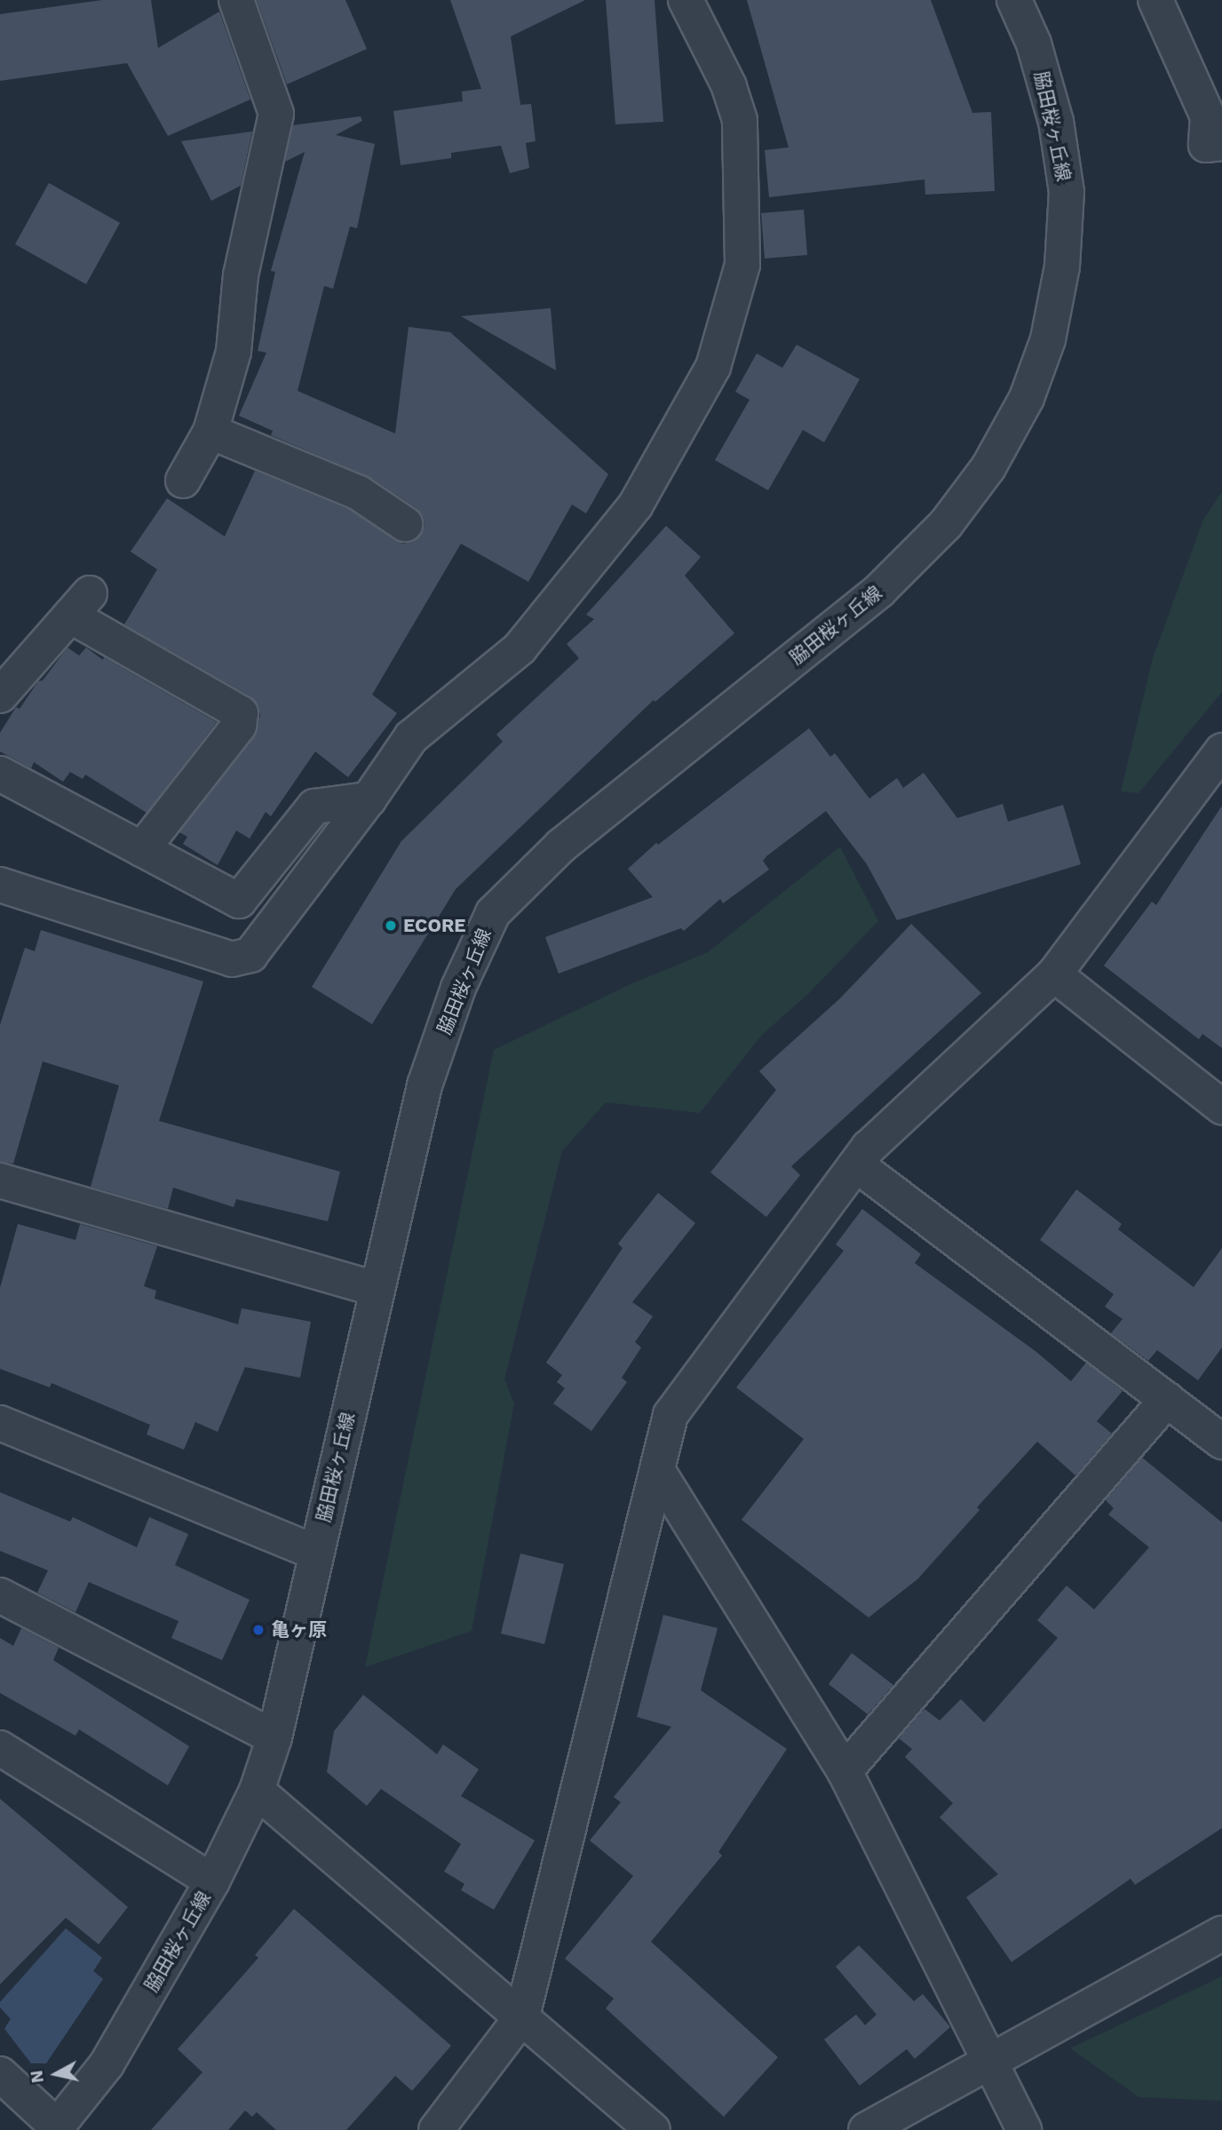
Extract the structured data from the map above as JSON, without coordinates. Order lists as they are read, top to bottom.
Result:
{
  "streets": {
    "street": ["脇田桜ヶ丘線"]
  },
  "places": ["ECORE", "亀ヶ原"],
  "north": "left"
}
